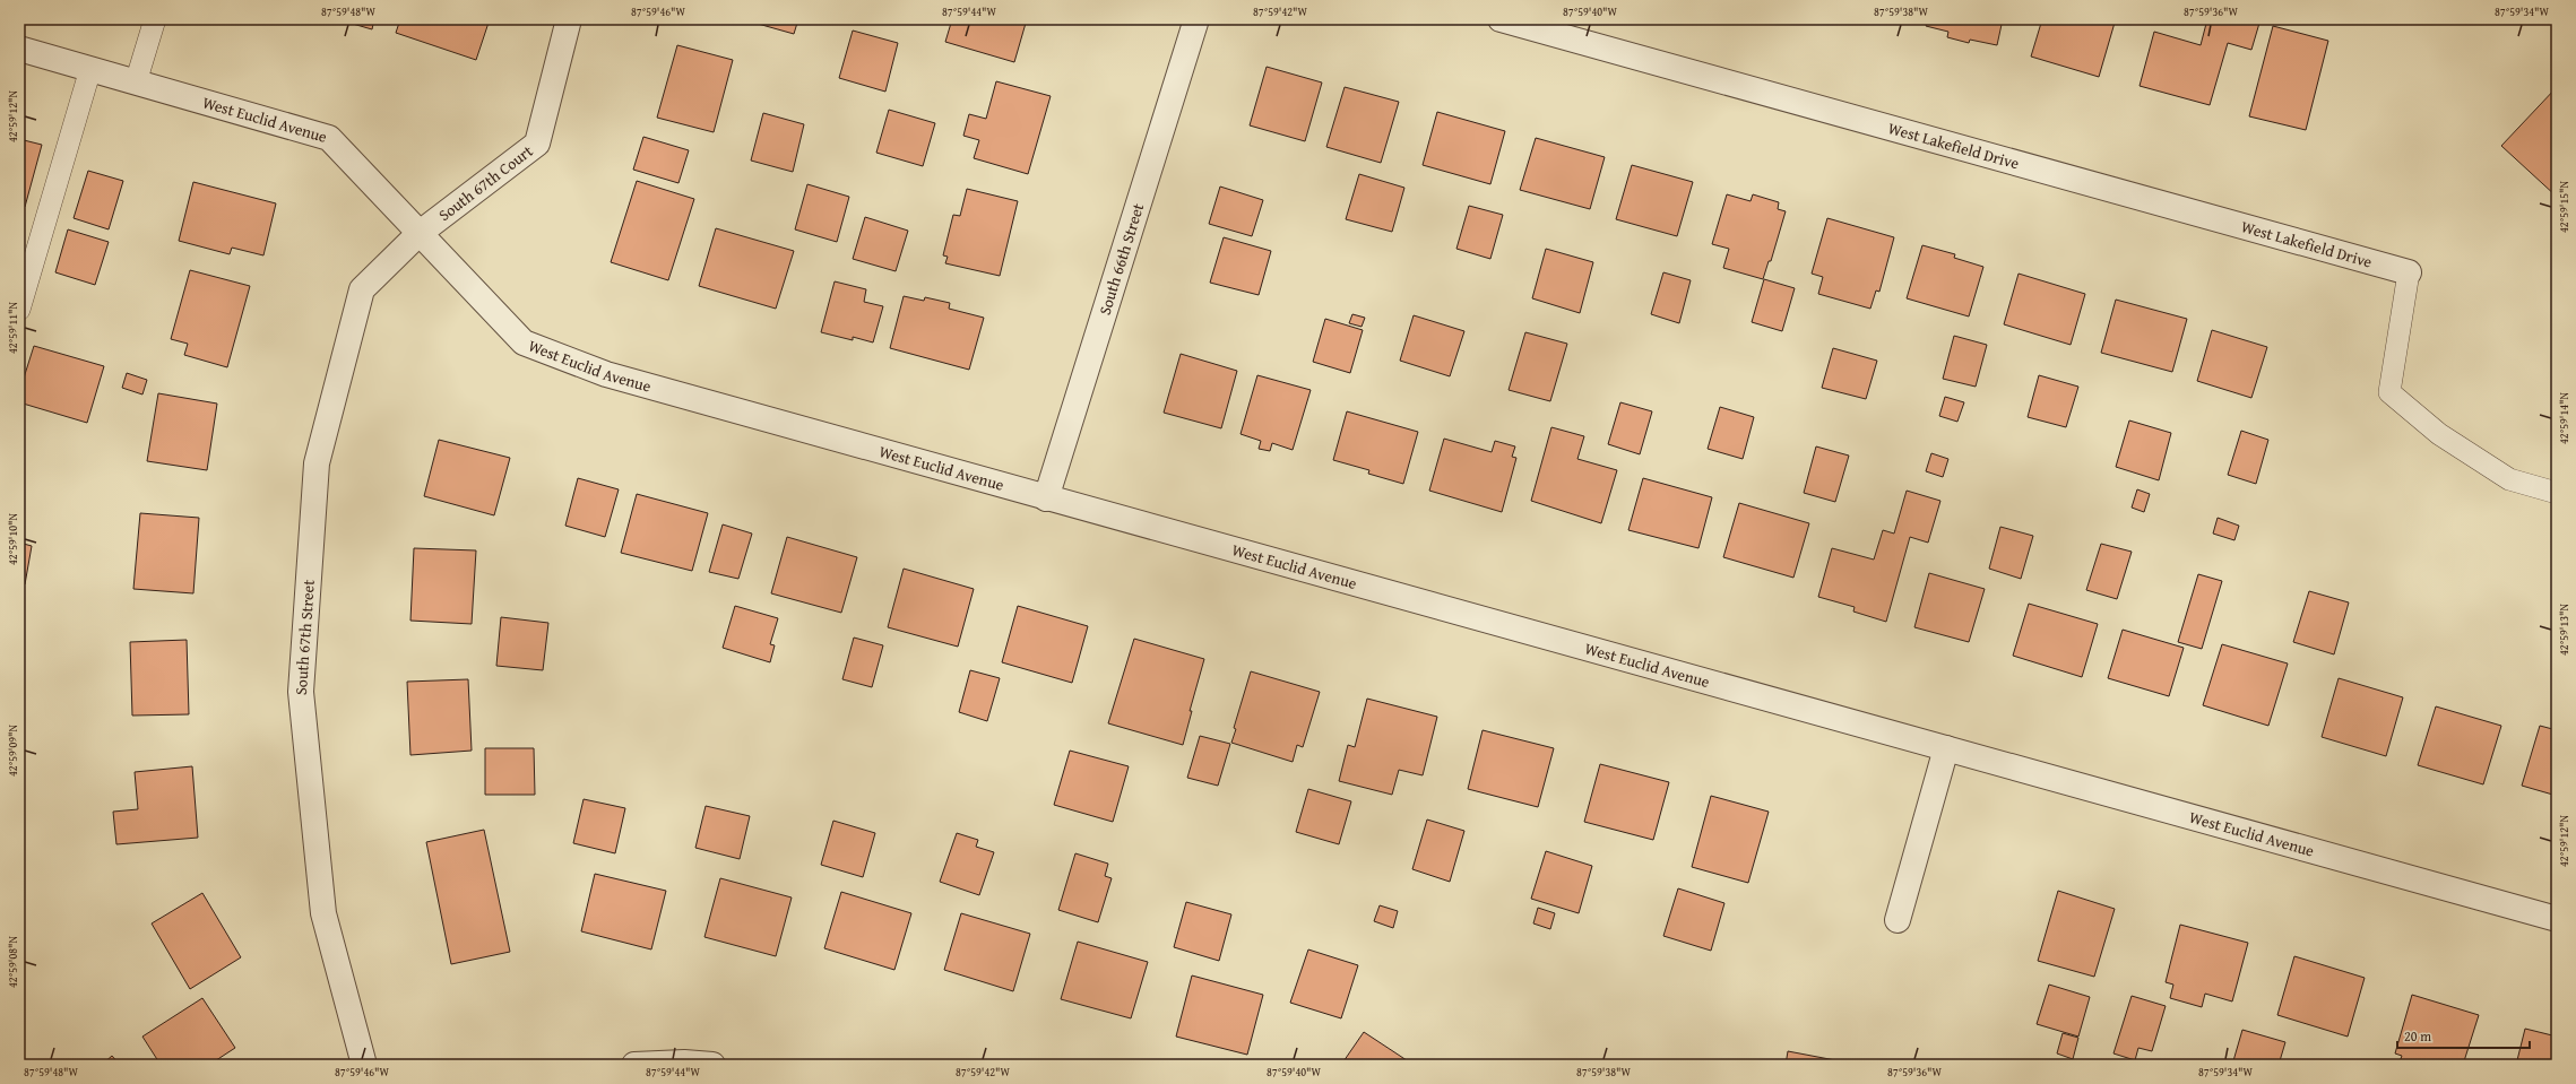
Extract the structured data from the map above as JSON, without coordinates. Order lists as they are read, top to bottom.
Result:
{
  "streets": {
    "street": [
      "West Euclid Avenue",
      "West Lakefield Drive",
      "South 67th Court",
      "South 66th Street",
      "South 67th Street"
    ]
  },
  "crossings": [
    ["West Euclid Avenue", "South 67th Court"],
    ["West Euclid Avenue", "South 66th Street"],
    ["West Euclid Avenue", "South 67th Street"],
    ["South 67th Court", "South 67th Street"]
  ],
  "scale_bar": "20 m",
  "coordinates": [
    "87°59'48\"W",
    "87°59'46\"W",
    "87°59'44\"W",
    "87°59'42\"W",
    "87°59'40\"W",
    "87°59'38\"W",
    "87°59'36\"W",
    "87°59'34\"W",
    "42°59'12\"N",
    "42°59'15\"N",
    "42°59'11\"N",
    "42°59'14\"N",
    "42°59'10\"N",
    "42°59'13\"N",
    "42°59'09\"N",
    "42°59'08\"N"
  ]
}
